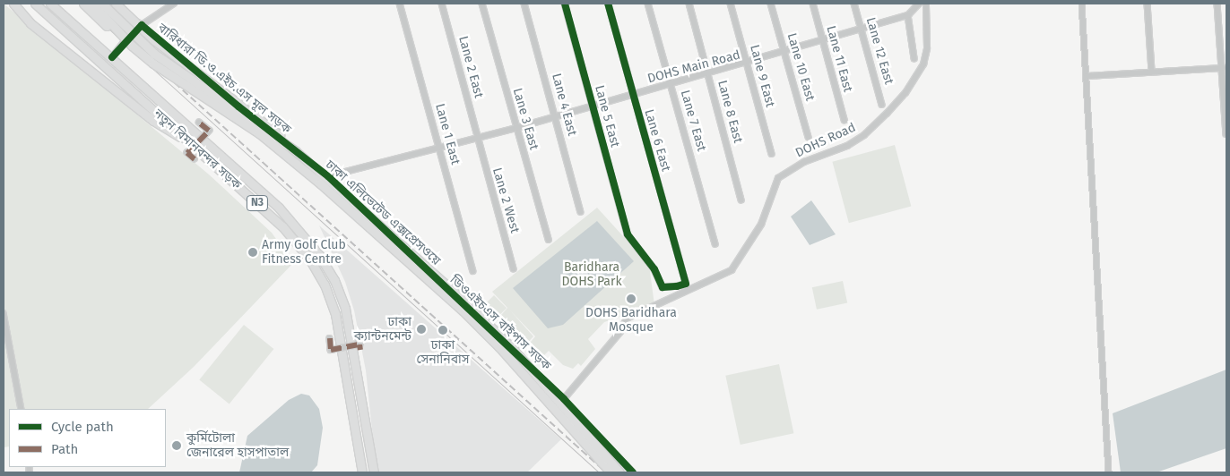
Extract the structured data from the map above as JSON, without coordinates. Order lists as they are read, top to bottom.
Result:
{
  "streets": {
    "highway": ["নতুন বিমানবন্দর সড়ক", "N3", "ঢাকা এলিভেটেড এক্সপ্রেসওয়ে"],
    "street": [
      "Lane 12 East",
      "Lane 11 East",
      "Lane 2 East",
      "DOHS Main Road",
      "Lane 10 East",
      "Lane 9 East",
      "বারিধারা ডি.ও.এইচ.এস মূল সড়ক",
      "Lane 4 East",
      "Lane 8 East",
      "Lane 5 East",
      "Lane 3 East",
      "Lane 7 East",
      "Lane 1 East",
      "Lane 6 East",
      "DOHS Road",
      "Lane 2 West",
      "ডিওএইচএস বাইপাস সড়ক"
    ]
  },
  "crossings": [
    ["Lane 12 East", "DOHS Main Road"],
    ["Lane 11 East", "DOHS Main Road"],
    ["Lane 2 East", "DOHS Main Road"],
    ["Lane 2 East", "Lane 2 West"],
    ["DOHS Main Road", "Lane 10 East"],
    ["DOHS Main Road", "Lane 9 East"],
    ["DOHS Main Road", "বারিধারা ডি.ও.এইচ.এস মূল সড়ক"],
    ["DOHS Main Road", "Lane 4 East"],
    ["DOHS Main Road", "Lane 8 East"],
    ["DOHS Main Road", "Lane 5 East"],
    ["DOHS Main Road", "Lane 3 East"],
    ["DOHS Main Road", "Lane 7 East"],
    ["DOHS Main Road", "Lane 1 East"],
    ["DOHS Main Road", "Lane 6 East"],
    ["DOHS Main Road", "Lane 2 West"],
    ["DOHS Main Road", "ডিওএইচএস বাইপাস সড়ক"],
    ["বারিধারা ডি.ও.এইচ.এস মূল সড়ক", "নতুন বিমানবন্দর সড়ক"],
    ["বারিধারা ডি.ও.এইচ.এস মূল সড়ক", "ডিওএইচএস বাইপাস সড়ক"],
    ["Lane 5 East", "Lane 6 East"],
    ["DOHS Road", "ডিওএইচএস বাইপাস সড়ক"]
  ],
  "parks": ["Baridhara DOHS Park"],
  "places": [
    "Army Golf Club Fitness Centre",
    "DOHS Baridhara Mosque",
    "ঢাকা ক্যান্টনমেন্ট",
    "ঢাকা সেনানিবাস",
    "কুর্মিটোলা জেনারেল হাসপাতাল"
  ],
  "legend": ["Cycle path", "Path"]
}
